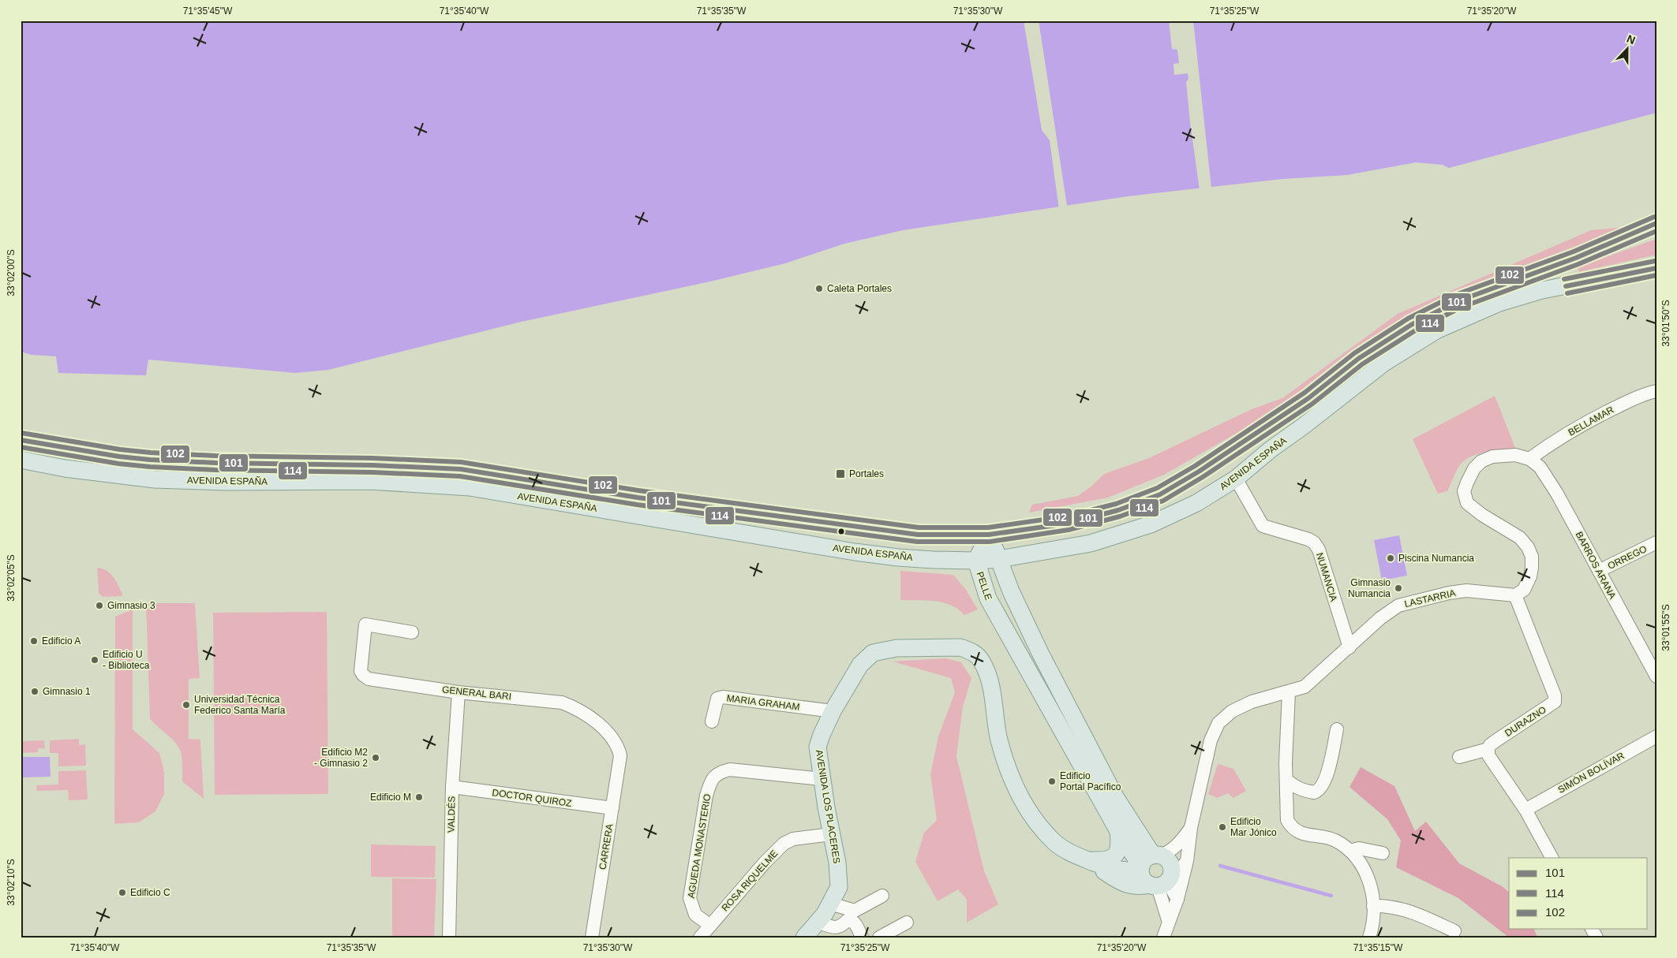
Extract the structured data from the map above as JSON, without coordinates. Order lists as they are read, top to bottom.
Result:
{
  "streets": {
    "main road": ["AVENIDA ESPAÑA", "PELLE", "AVENIDA LOS PLACERES"],
    "street": [
      "BELLAMAR",
      "ORREGO",
      "BARROS ARANA",
      "NUMANCIA",
      "LASTARRIA",
      "GENERAL BARI",
      "MARIA GRAHAM",
      "DURAZNO",
      "SIMÓN BOLÍVAR",
      "DOCTOR QUIROZ",
      "VALDÉS",
      "AGUEDA MONASTERIO",
      "CARRERA",
      "ROSA RIQUELME"
    ]
  },
  "crossings": [
    ["BELLAMAR", "BARROS ARANA"],
    ["AVENIDA ESPAÑA", "NUMANCIA"],
    ["AVENIDA ESPAÑA", "PELLE"],
    ["ORREGO", "BARROS ARANA"],
    ["NUMANCIA", "LASTARRIA"],
    ["PELLE", "LASTARRIA"],
    ["PELLE", "AVENIDA LOS PLACERES"],
    ["LASTARRIA", "DURAZNO"],
    ["LASTARRIA", "AVENIDA LOS PLACERES"],
    ["GENERAL BARI", "VALDÉS"],
    ["GENERAL BARI", "CARRERA"],
    ["MARIA GRAHAM", "AVENIDA LOS PLACERES"],
    ["DOCTOR QUIROZ", "VALDÉS"],
    ["DOCTOR QUIROZ", "CARRERA"],
    ["AVENIDA LOS PLACERES", "AGUEDA MONASTERIO"],
    ["AVENIDA LOS PLACERES", "ROSA RIQUELME"],
    ["AGUEDA MONASTERIO", "ROSA RIQUELME"]
  ],
  "places": {
    "other": [
      "Caleta Portales",
      "Piscina Numancia",
      "Gimnasio Numancia",
      "Gimnasio 3",
      "Edificio A",
      "Edificio U - Biblioteca",
      "Gimnasio 1",
      "Universidad Técnica Federico Santa María",
      "Edificio M2 - Gimnasio 2",
      "Edificio Portal Pacífico",
      "Edificio M",
      "Edificio Mar Jónico",
      "Edificio C"
    ],
    "transit": ["Portales"]
  },
  "lines": ["transit line 102", "transit line 101", "transit line 114"],
  "legend": ["101", "114", "102"],
  "north": "top",
  "coordinates": [
    "71°35'45\"W",
    "71°35'40\"W",
    "71°35'35\"W",
    "71°35'30\"W",
    "71°35'25\"W",
    "71°35'20\"W",
    "33°02'00\"S",
    "33°01'50\"S",
    "33°02'05\"S",
    "33°01'55\"S",
    "33°02'10\"S",
    "71°35'15\"W"
  ]
}
